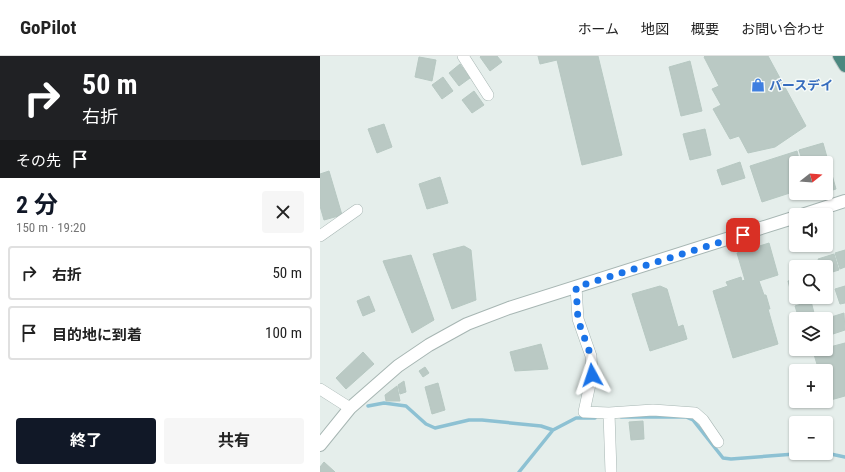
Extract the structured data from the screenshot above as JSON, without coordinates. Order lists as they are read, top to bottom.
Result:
{
  "places": {
    "shop": ["バースデイ"]
  },
  "north": "right",
  "page": {
    "header": "GoPilot",
    "nav": [
      "ホーム",
      "地図",
      "概要",
      "お問い合わせ"
    ],
    "turn": ["50 m", "右折"],
    "then": "その先",
    "map_buttons": ["+", "−"],
    "heading": ["2 分", "150 m · 19:20"],
    "list": [
      {
        "name": "右折",
        "value": "50 m"
      },
      {
        "name": "目的地に到着",
        "value": "100 m"
      }
    ],
    "buttons": ["終了", "共有"]
  }
}
